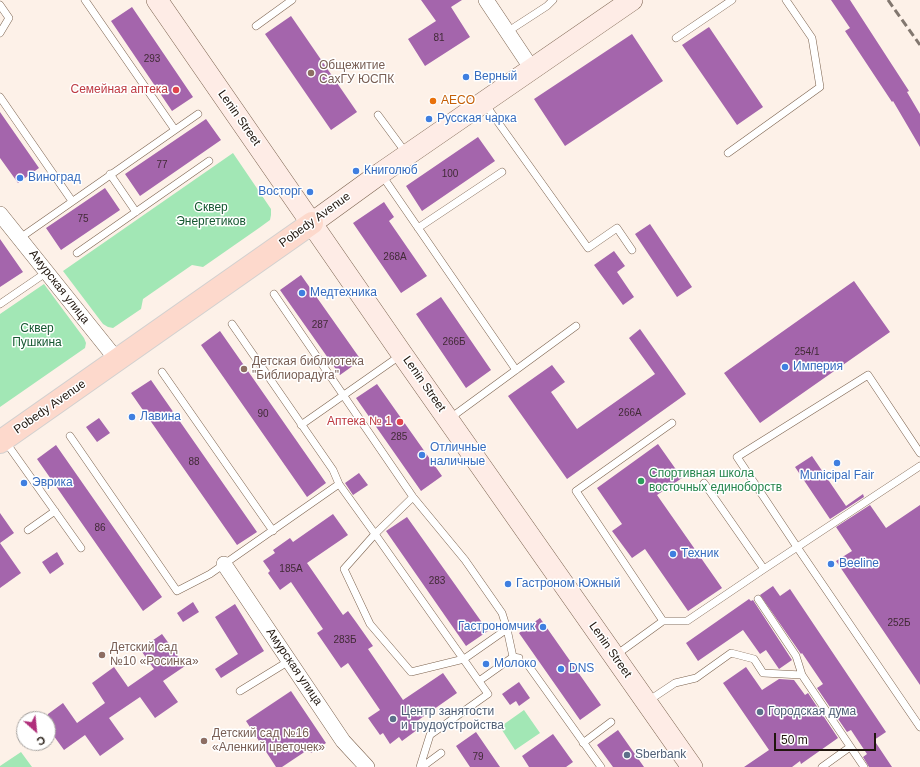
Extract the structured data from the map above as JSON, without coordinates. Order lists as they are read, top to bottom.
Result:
{
  "streets": {
    "main road": ["Lenin Street", "Pobedy Avenue"],
    "street": ["Амурская улица"]
  },
  "crossings": [
    ["Lenin Street", "Pobedy Avenue"],
    ["Pobedy Avenue", "Амурская улица"]
  ],
  "parks": ["Сквер Энергетиков", "Сквер Пушкина"],
  "places": [
    "Общежитие СахГУ ЮСПК",
    "Верный",
    "Семейная аптека",
    "AECO",
    "Русская чарка",
    "Книголюб",
    "Виноград",
    "Восторг",
    "Медтехника",
    "Империя",
    "Детская библиотека \"Библиорадуга\"",
    "Лавина",
    "Аптека № 1",
    "Отличные наличные",
    "Municipal Fair",
    "Спортивная школа восточных единоборств",
    "Эврика",
    "Техник",
    "Beeline",
    "Гастроном Южный",
    "Гастрономчик",
    "Детский сад №10 «Росинка»",
    "Молоко",
    "DNS",
    "Городская дума",
    "Центр занятости и трудоустройства",
    "Детский сад №16 «Аленкий цветочек»",
    "Sberbank"
  ],
  "house_numbers": [
    "81",
    "293",
    "77",
    "100",
    "75",
    "268А",
    "287",
    "266Б",
    "254/1",
    "266А",
    "90",
    "285",
    "88",
    "86",
    "185А",
    "283",
    "252Б",
    "283Б",
    "79"
  ],
  "scale_bar": "50 m",
  "north": "bottom right"
}
